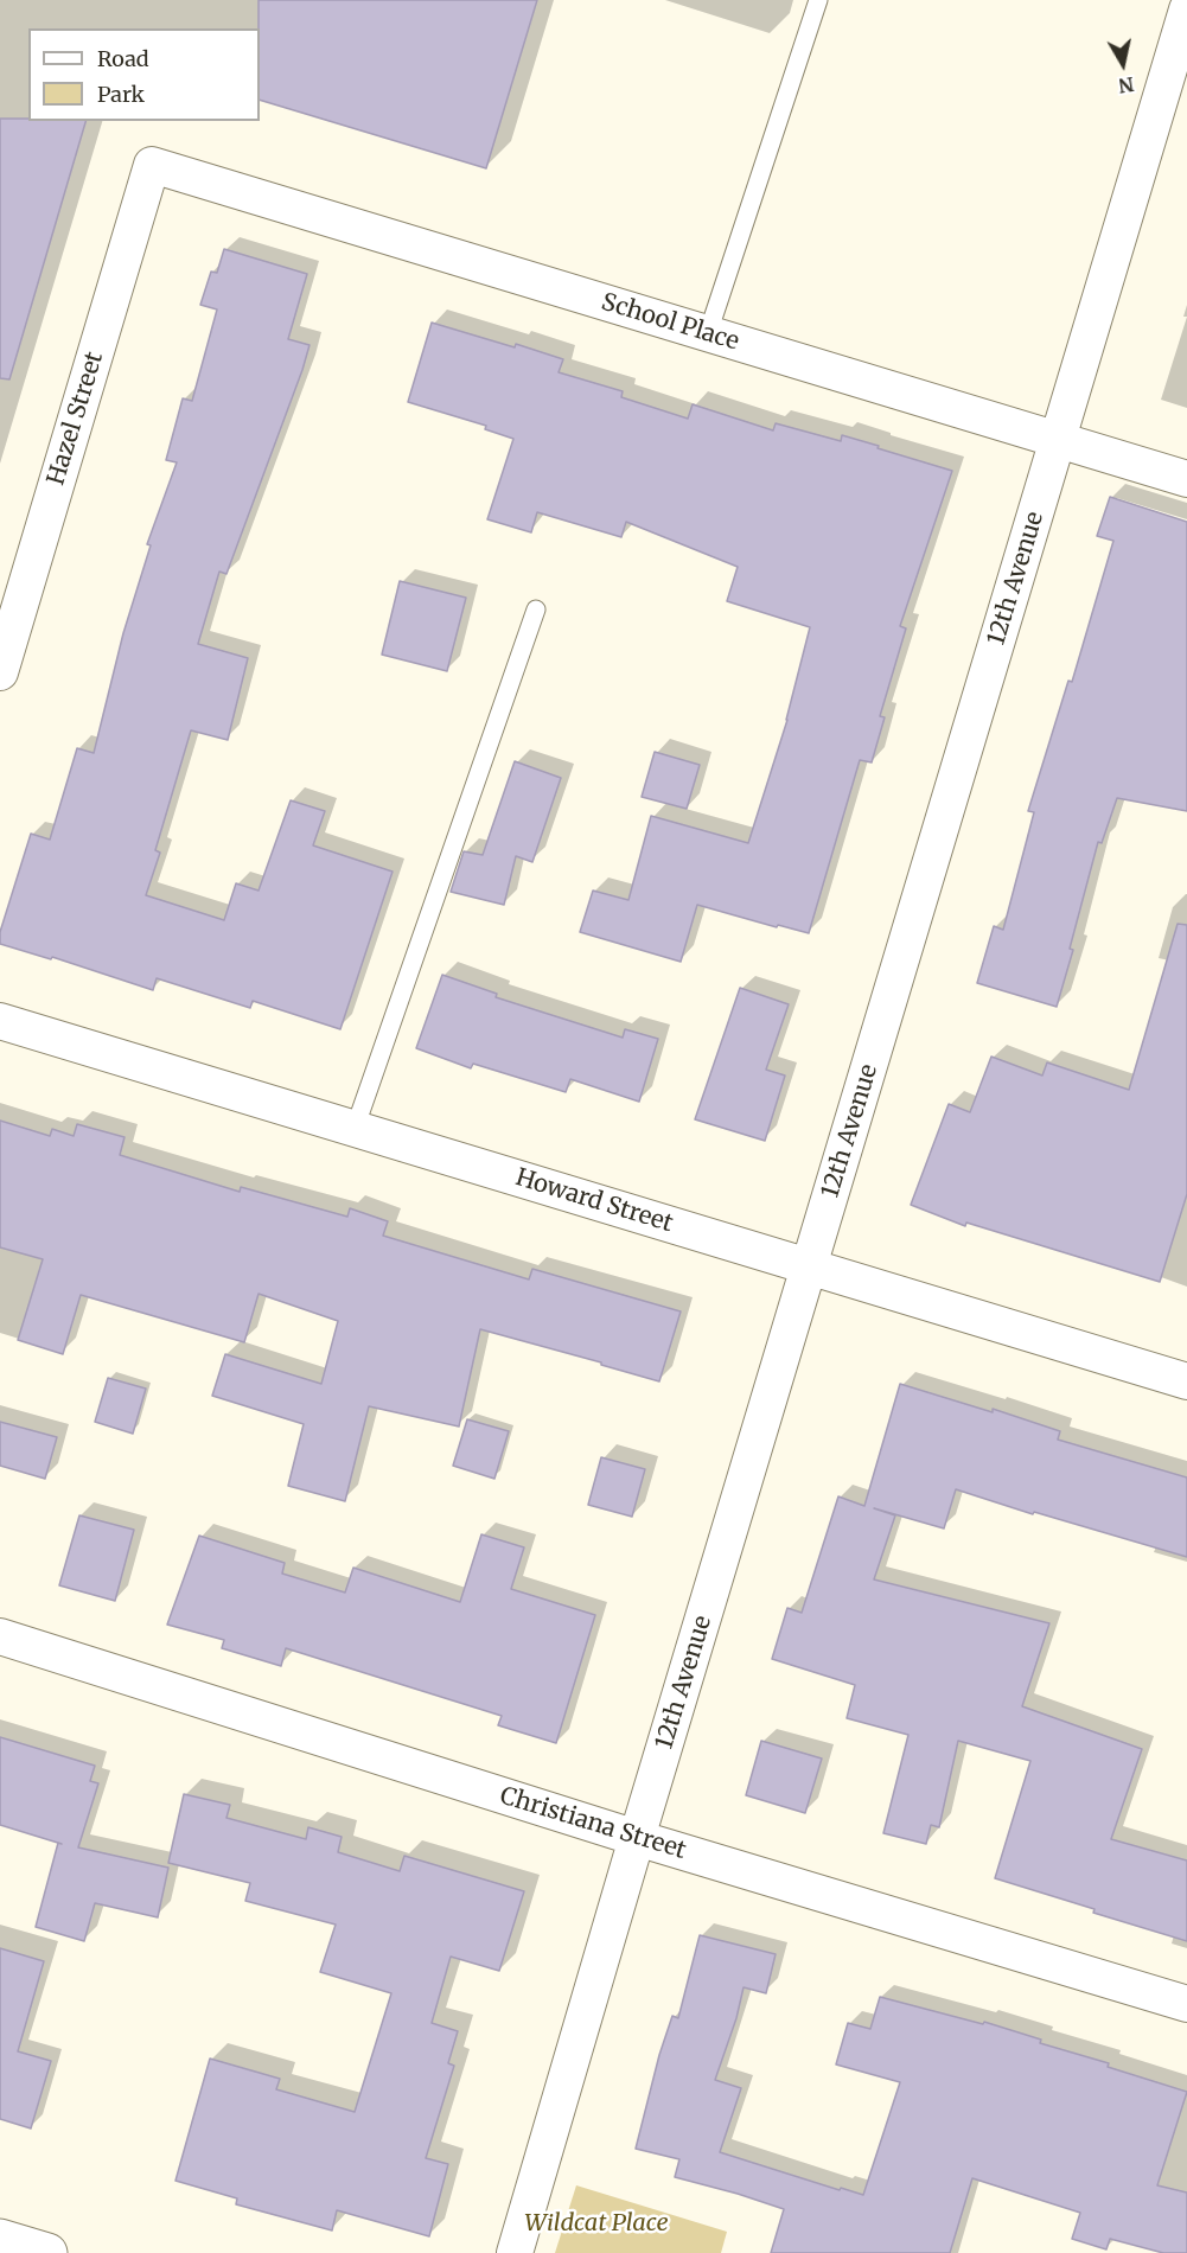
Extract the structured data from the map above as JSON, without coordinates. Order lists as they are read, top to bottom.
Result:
{
  "streets": {
    "street": [
      "School Place",
      "Hazel Street",
      "12th Avenue",
      "Howard Street",
      "Christiana Street"
    ]
  },
  "crossings": [
    ["School Place", "Hazel Street"],
    ["School Place", "12th Avenue"],
    ["12th Avenue", "Howard Street"],
    ["12th Avenue", "Christiana Street"]
  ],
  "parks": ["Wildcat Place"],
  "legend": ["Road", "Park"],
  "north": "bottom"
}
